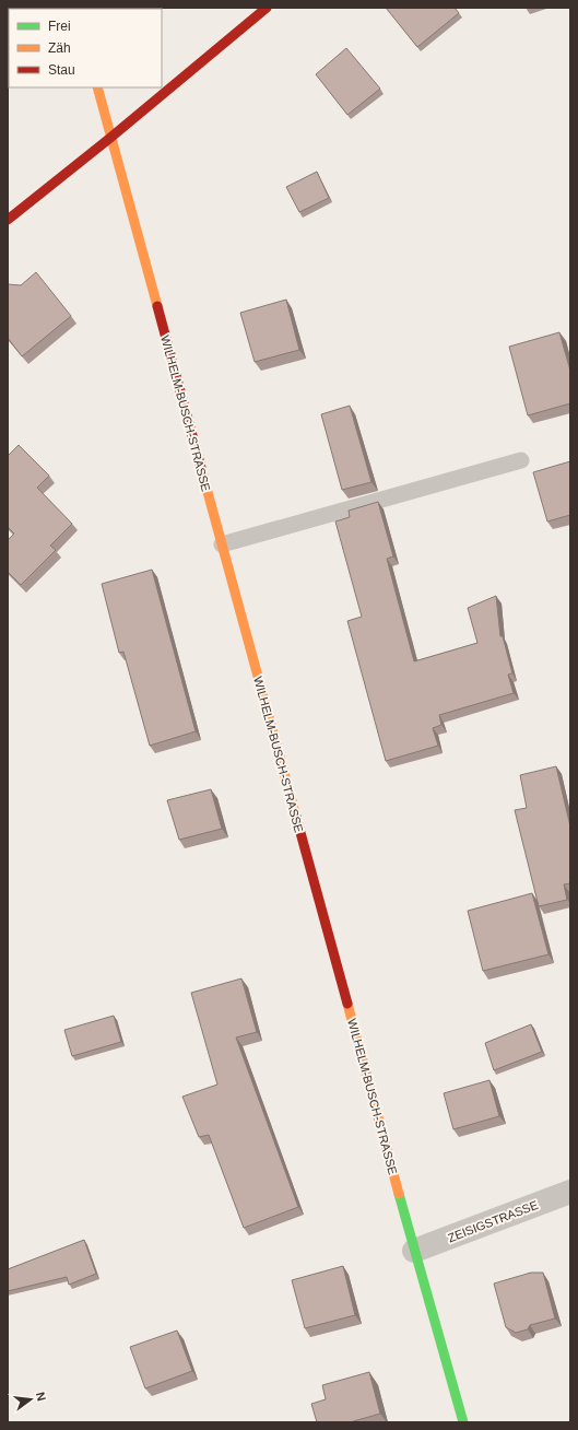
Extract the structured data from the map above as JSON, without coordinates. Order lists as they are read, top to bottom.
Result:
{
  "streets": {
    "street": ["WILHELM-BUSCH-STRASSE", "ZEISIGSTRASSE"]
  },
  "crossings": [
    ["WILHELM-BUSCH-STRASSE", "ZEISIGSTRASSE"]
  ],
  "legend": ["Frei", "Zäh", "Stau"],
  "north": "right"
}
